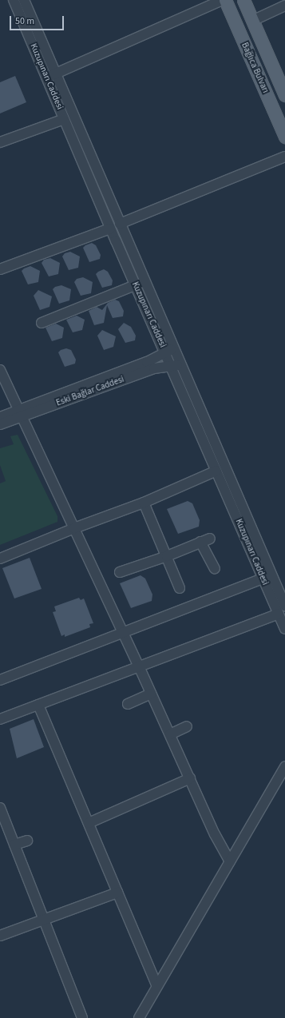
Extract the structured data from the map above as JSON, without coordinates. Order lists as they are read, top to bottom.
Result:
{
  "streets": {
    "main road": ["Bağlıca Bulvarı"],
    "street": ["Kuzupınarı Caddesi", "Eski Bağlar Caddesi"]
  },
  "crossings": [
    ["Kuzupınarı Caddesi", "Eski Bağlar Caddesi"]
  ],
  "scale_bar": "50 m"
}
